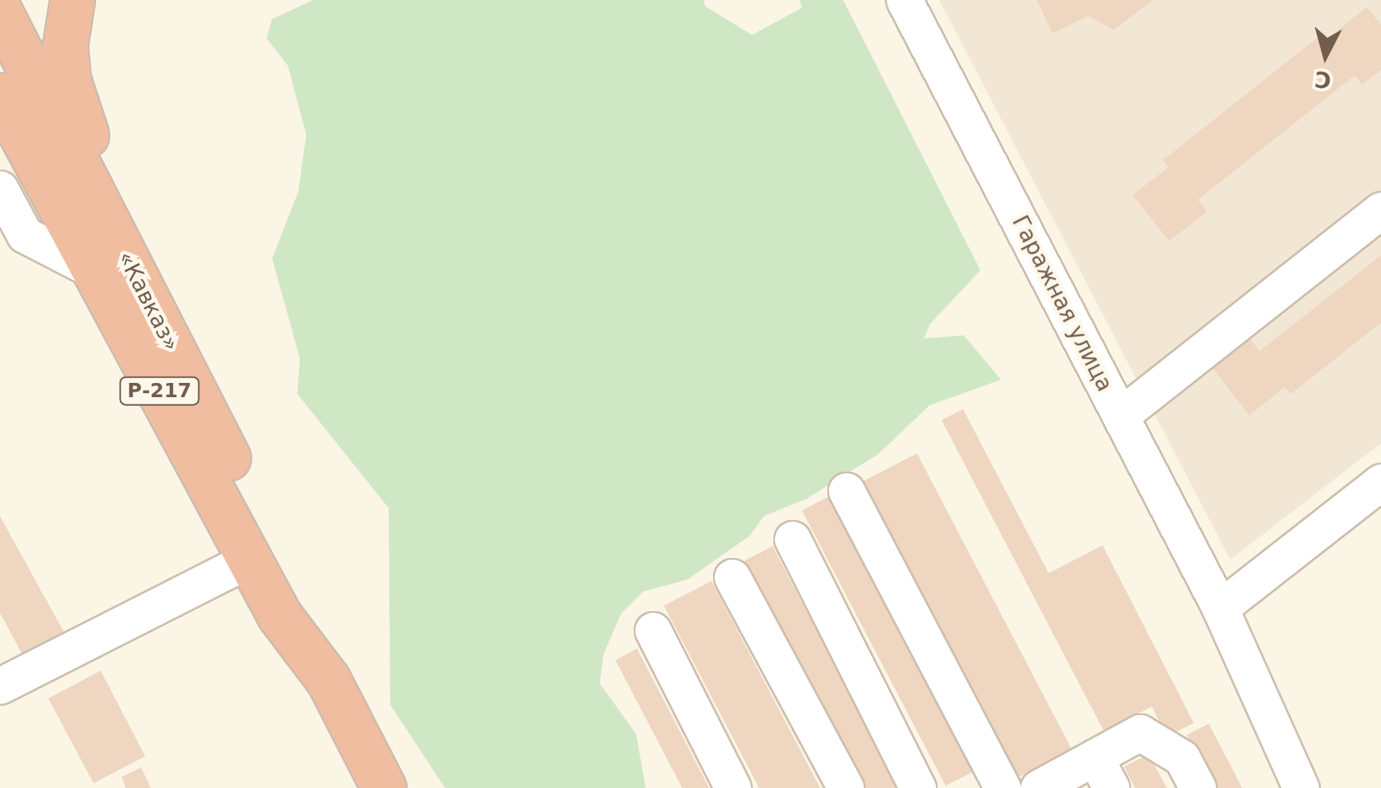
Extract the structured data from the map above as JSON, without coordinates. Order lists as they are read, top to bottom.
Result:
{
  "streets": {
    "highway": ["«Кавказ»", "Р-217"],
    "street": ["Гаражная улица"]
  },
  "north": "bottom"
}
